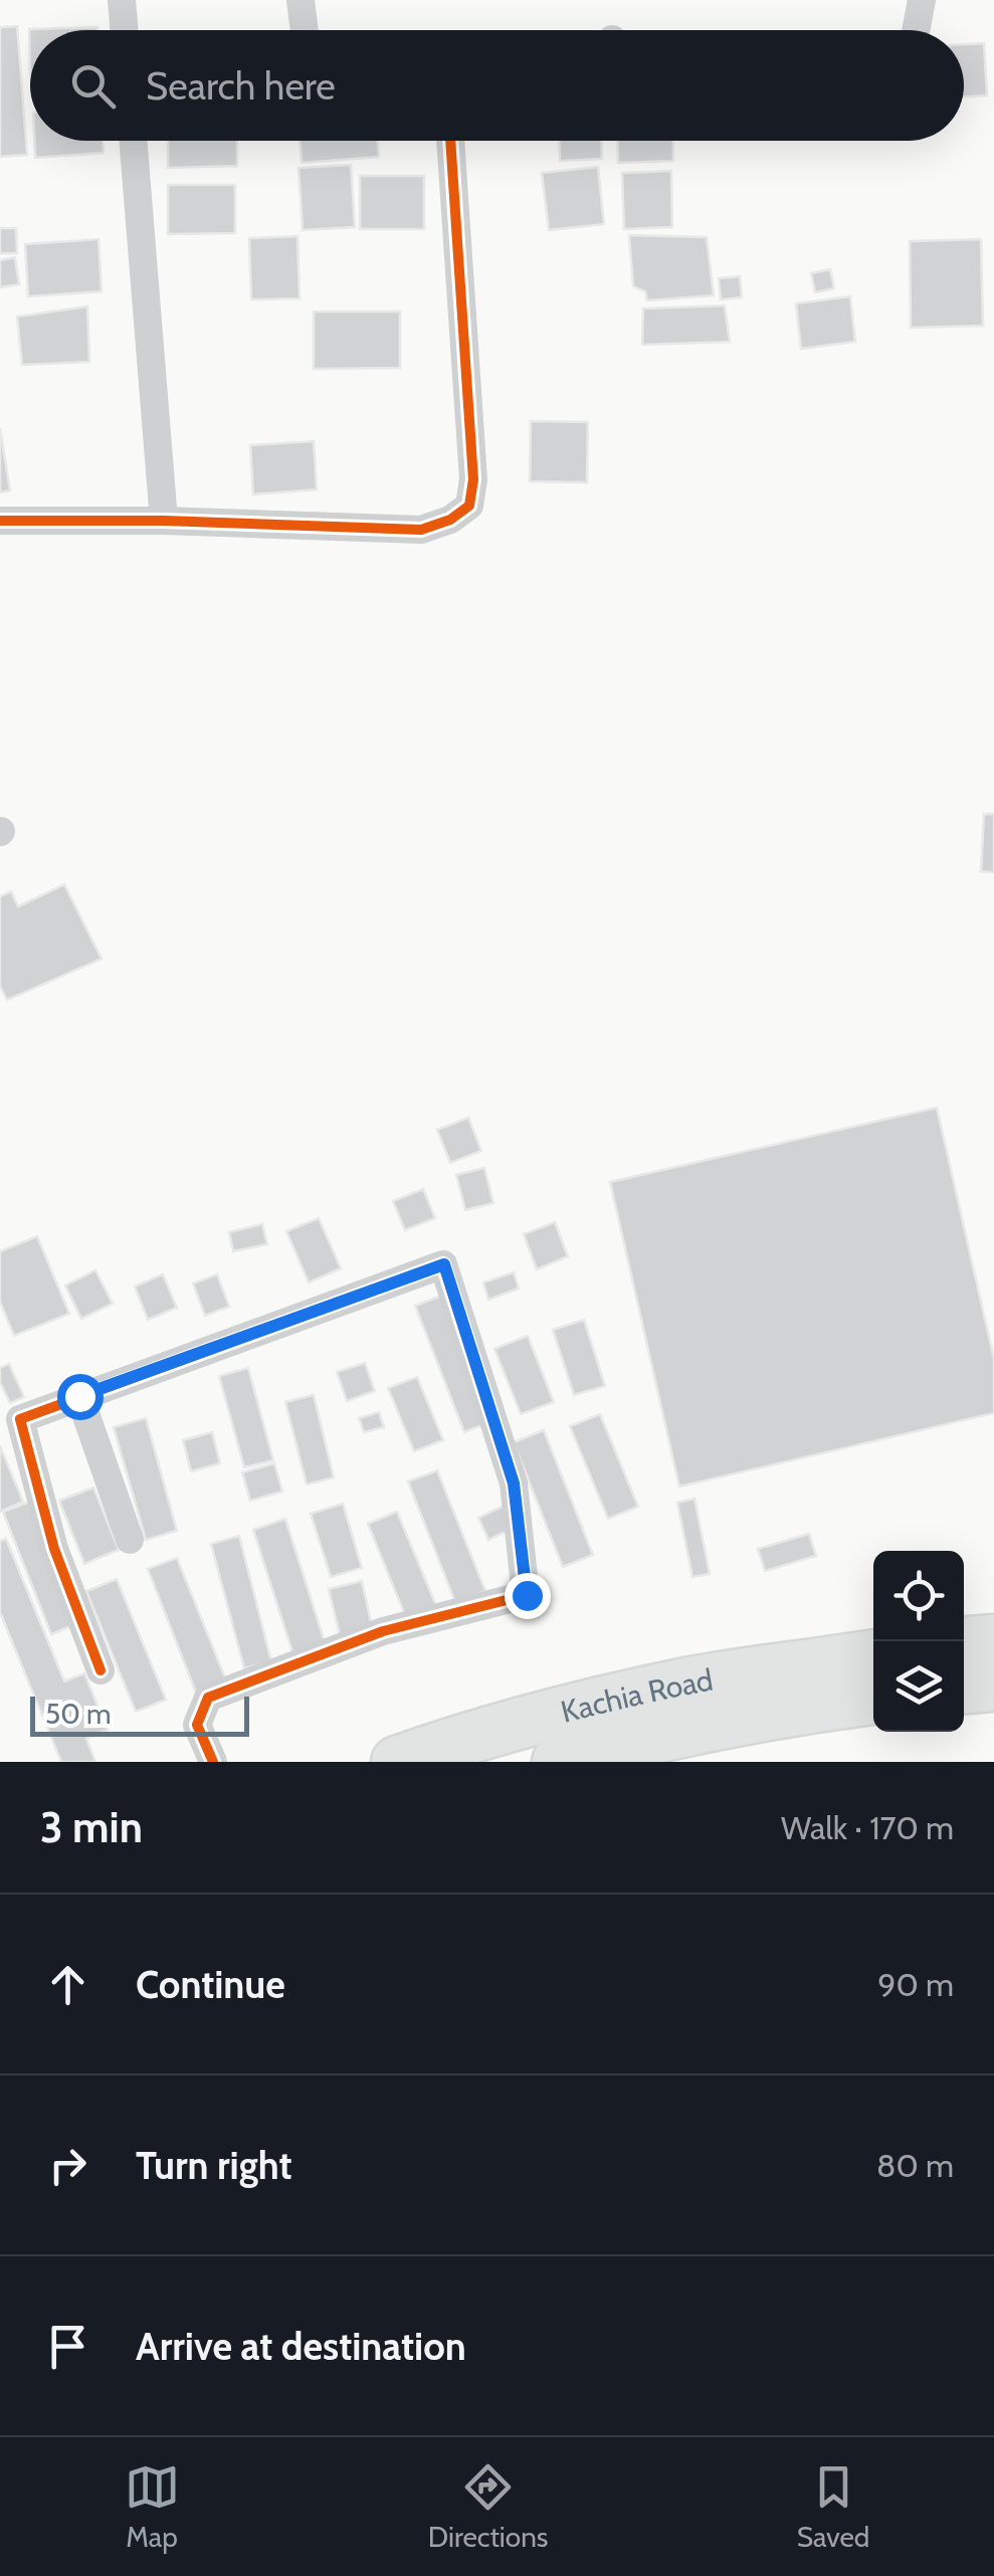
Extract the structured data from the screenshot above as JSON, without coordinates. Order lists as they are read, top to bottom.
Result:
{
  "streets": {
    "highway": ["Kachia Road"]
  },
  "scale_bar": "50 m",
  "page": {
    "search": "Search here",
    "scale": "50 m",
    "heading": ["3 min", "Walk · 170 m"],
    "list": [
      ["Continue", "90 m"],
      ["Turn right", "80 m"],
      "Arrive at destination"
    ],
    "nav": ["Map", "Directions", "Saved"]
  }
}
